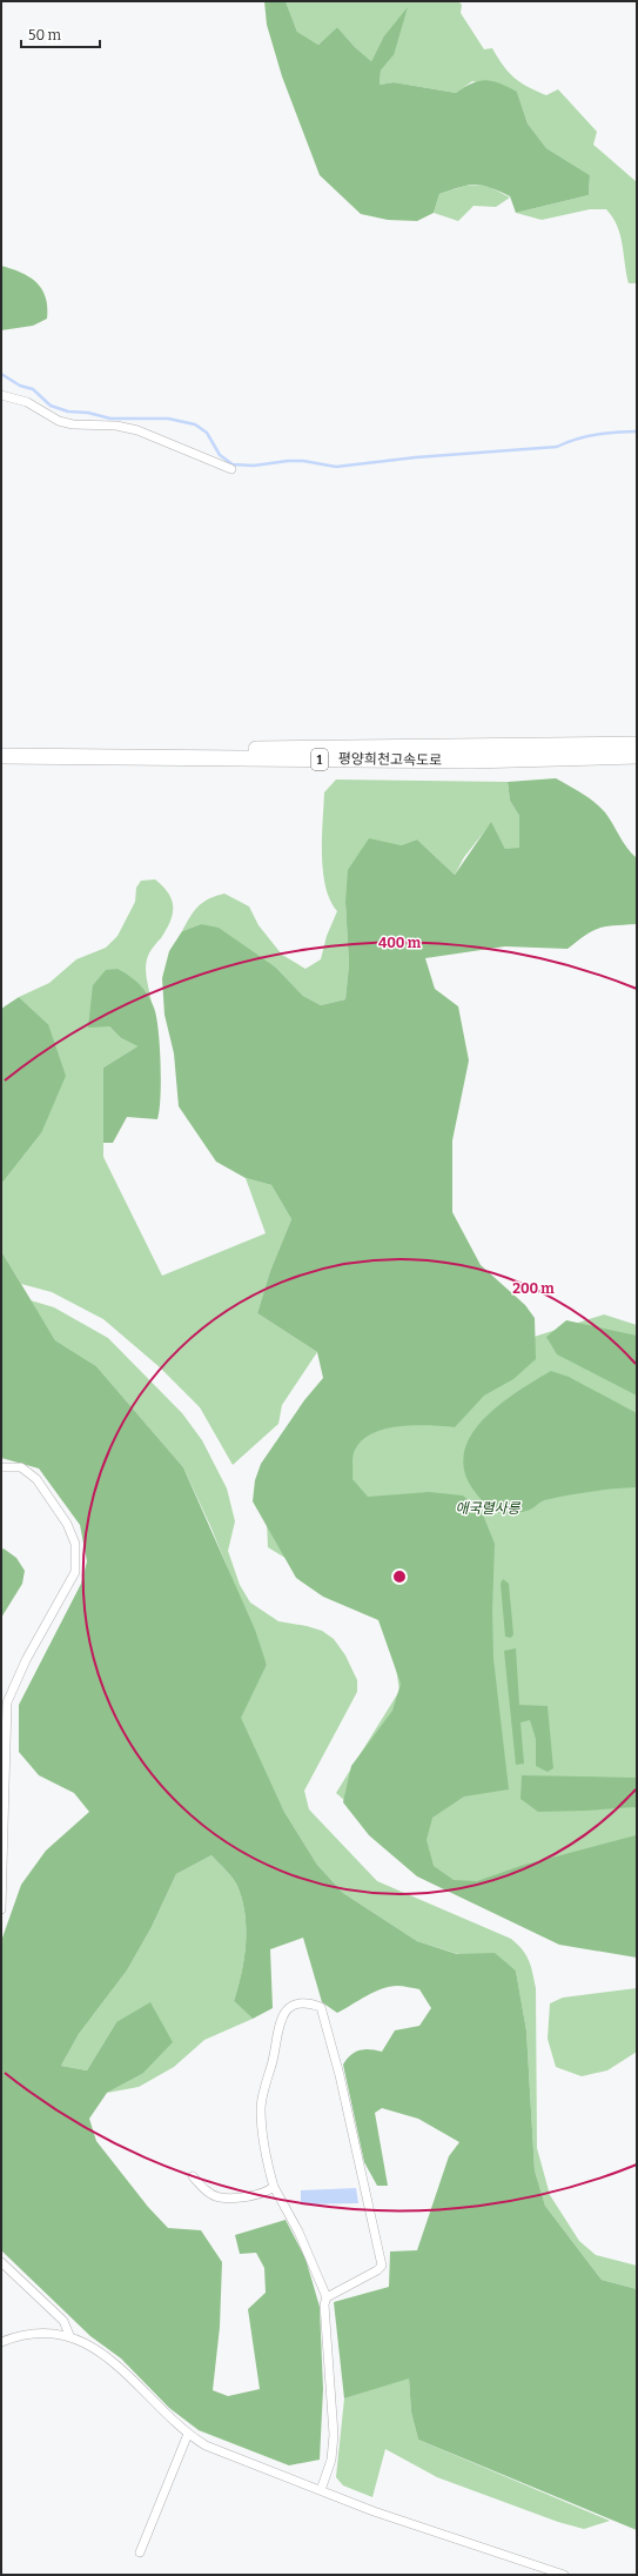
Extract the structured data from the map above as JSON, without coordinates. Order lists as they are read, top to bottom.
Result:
{
  "streets": {
    "highway": ["1", "평양희천고속도로"]
  },
  "parks": ["애국렬사릉"],
  "scale_bar": "50 m",
  "rings": ["400 m", "200 m"]
}
